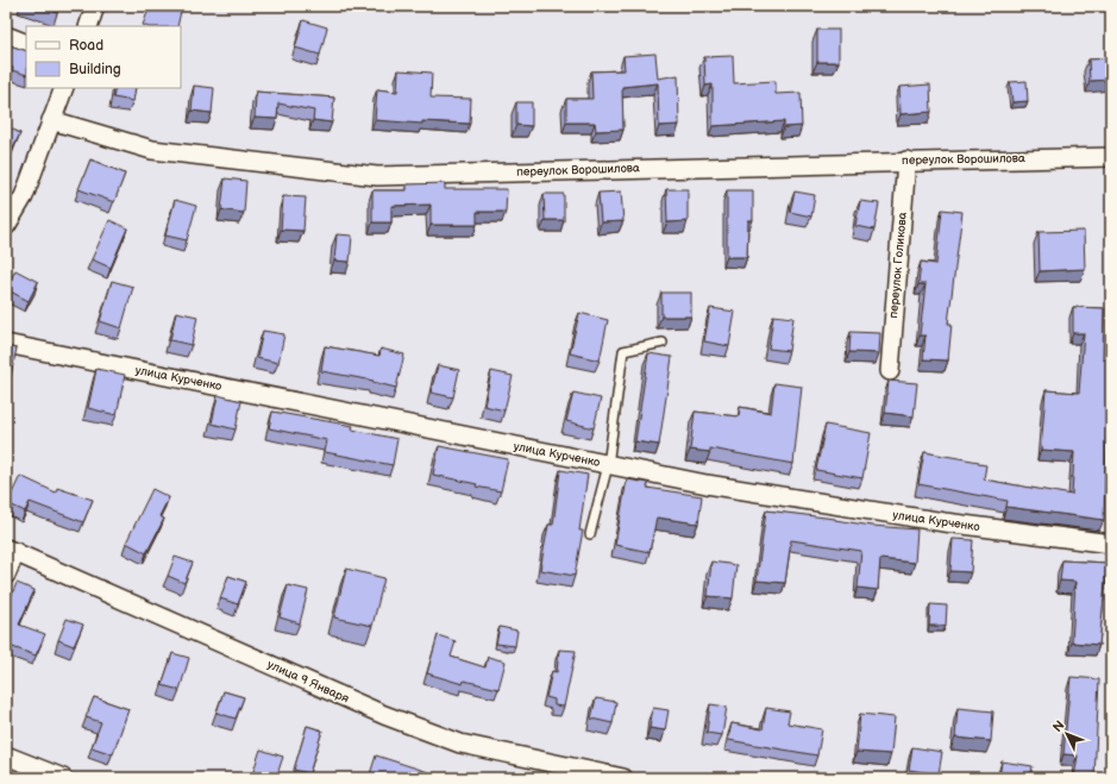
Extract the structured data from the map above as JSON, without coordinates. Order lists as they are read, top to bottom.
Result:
{
  "streets": {
    "street": [
      "переулок Ворошилова",
      "переулок Голикова",
      "улица Курченко",
      "улица 9 Января"
    ]
  },
  "crossings": [
    ["переулок Ворошилова", "переулок Голикова"]
  ],
  "legend": ["Road", "Building"],
  "north": "top left"
}
